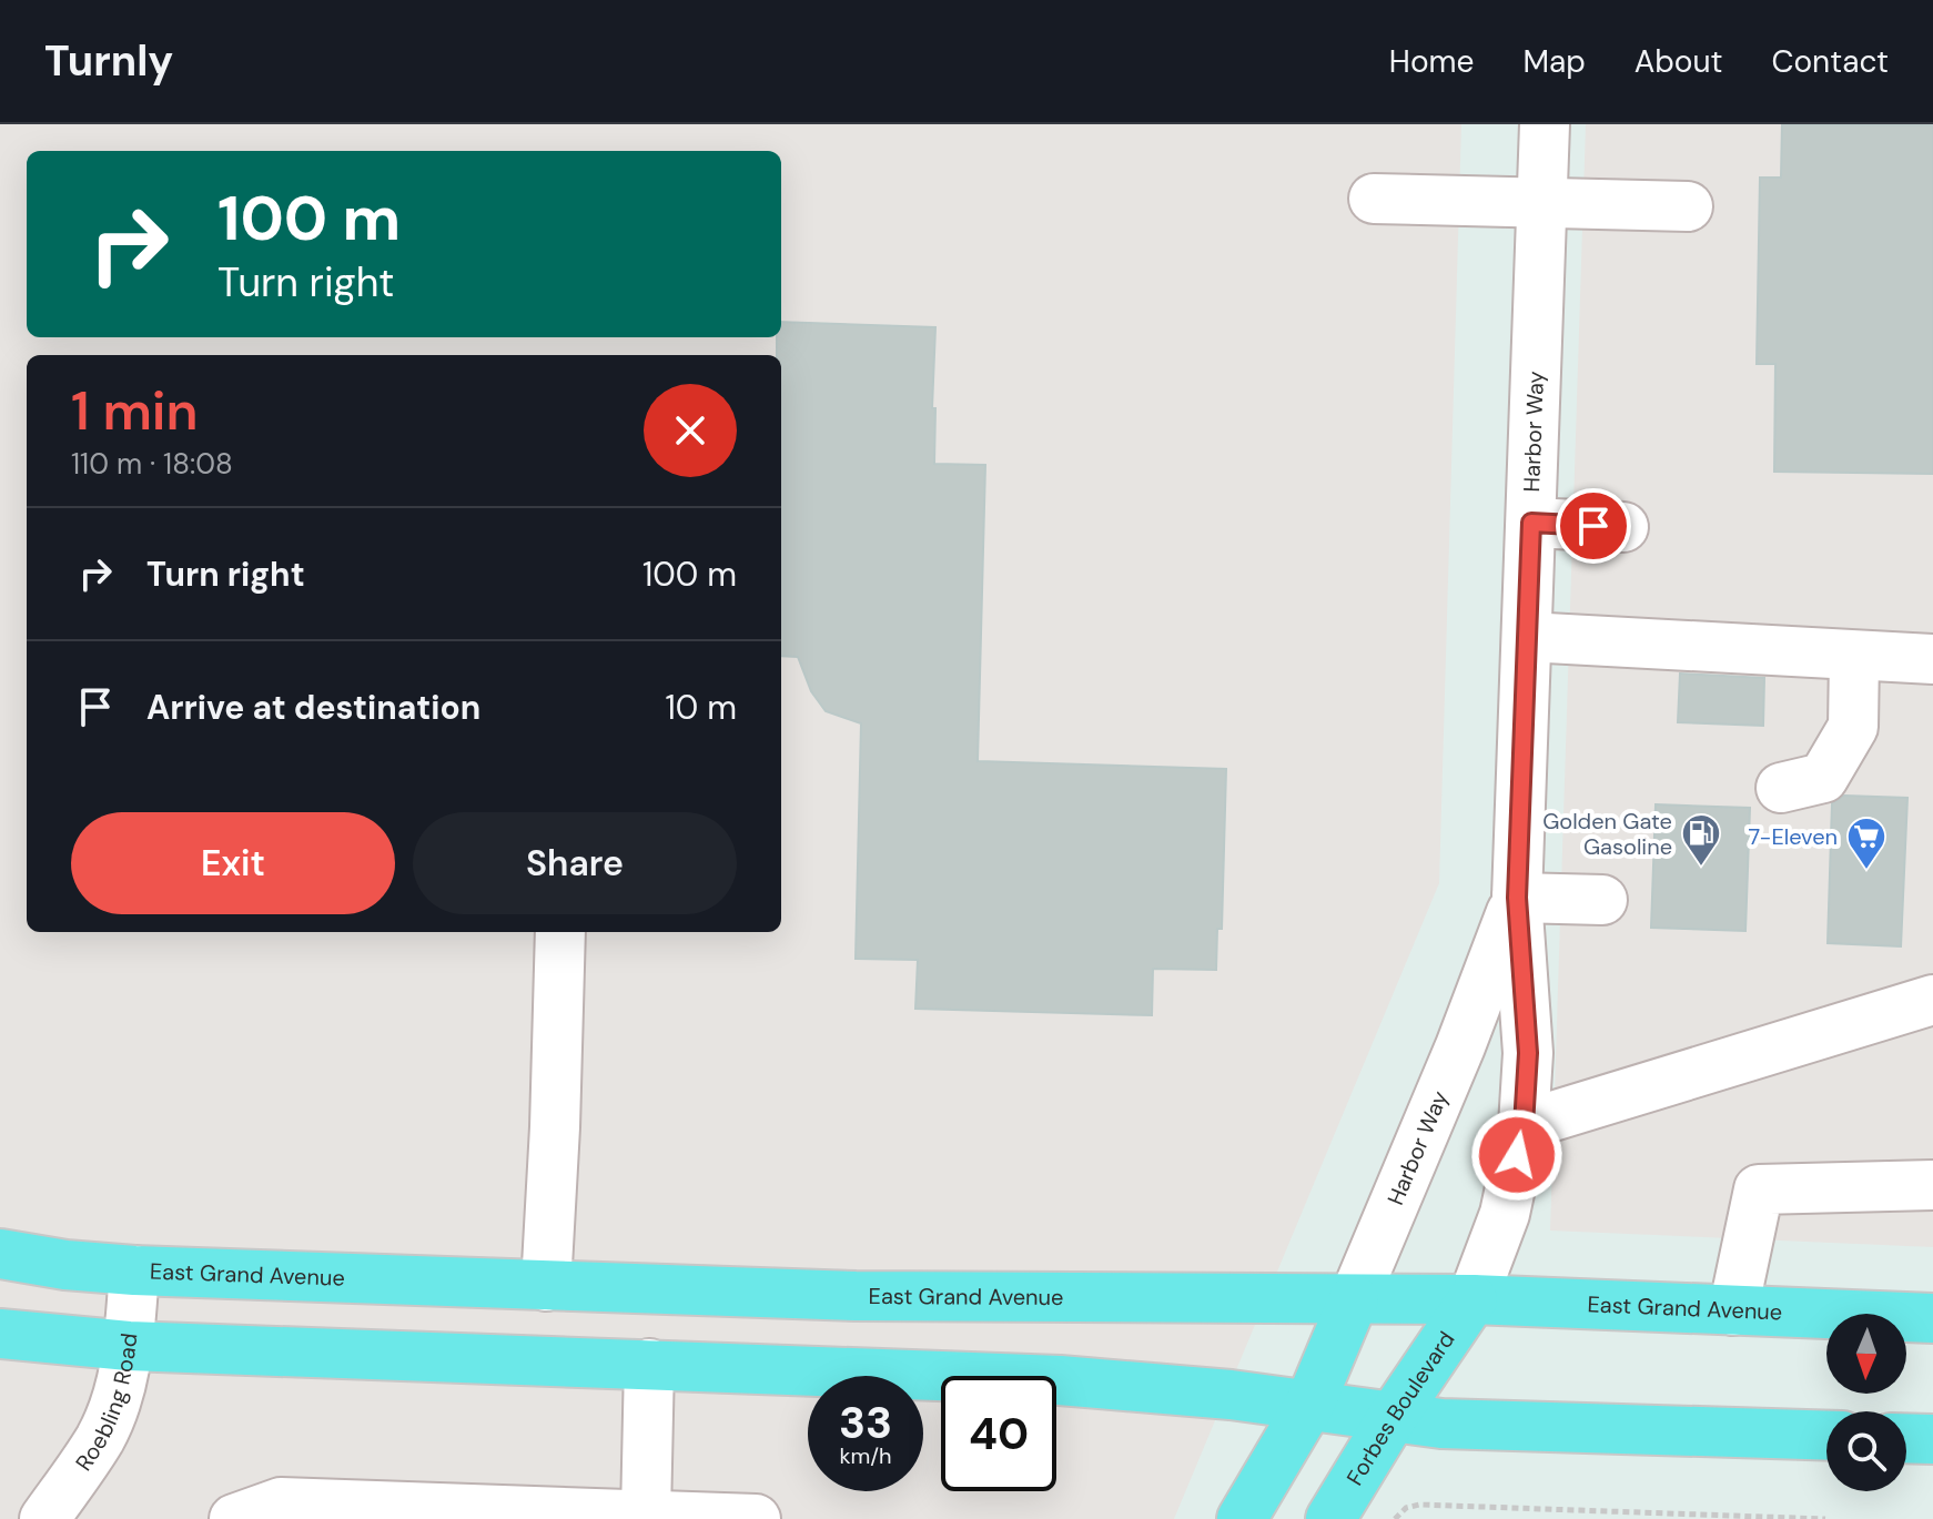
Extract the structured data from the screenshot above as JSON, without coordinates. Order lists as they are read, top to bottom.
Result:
{
  "streets": {
    "main road": ["East Grand Avenue", "Forbes Boulevard"],
    "street": ["Harbor Way", "Roebling Road"]
  },
  "crossings": [
    ["Harbor Way", "East Grand Avenue"],
    ["Harbor Way", "Forbes Boulevard"],
    ["East Grand Avenue", "Roebling Road"],
    ["East Grand Avenue", "Forbes Boulevard"]
  ],
  "places": {
    "fuel station": ["Golden Gate Gasoline"],
    "supermarket": ["7-Eleven"]
  },
  "north": "bottom",
  "page": {
    "header": "Turnly",
    "nav": [
      "Home",
      "Map",
      "About",
      "Contact"
    ],
    "turn": ["100 m", "Turn right"],
    "heading": ["1 min", "110 m · 18:08"],
    "list": [
      {
        "name": "Turn right",
        "value": "100 m"
      },
      {
        "name": "Arrive at destination",
        "value": "10 m"
      }
    ],
    "buttons": ["Exit", "Share"],
    "speed": "33 km/h",
    "limit": "40"
  }
}
